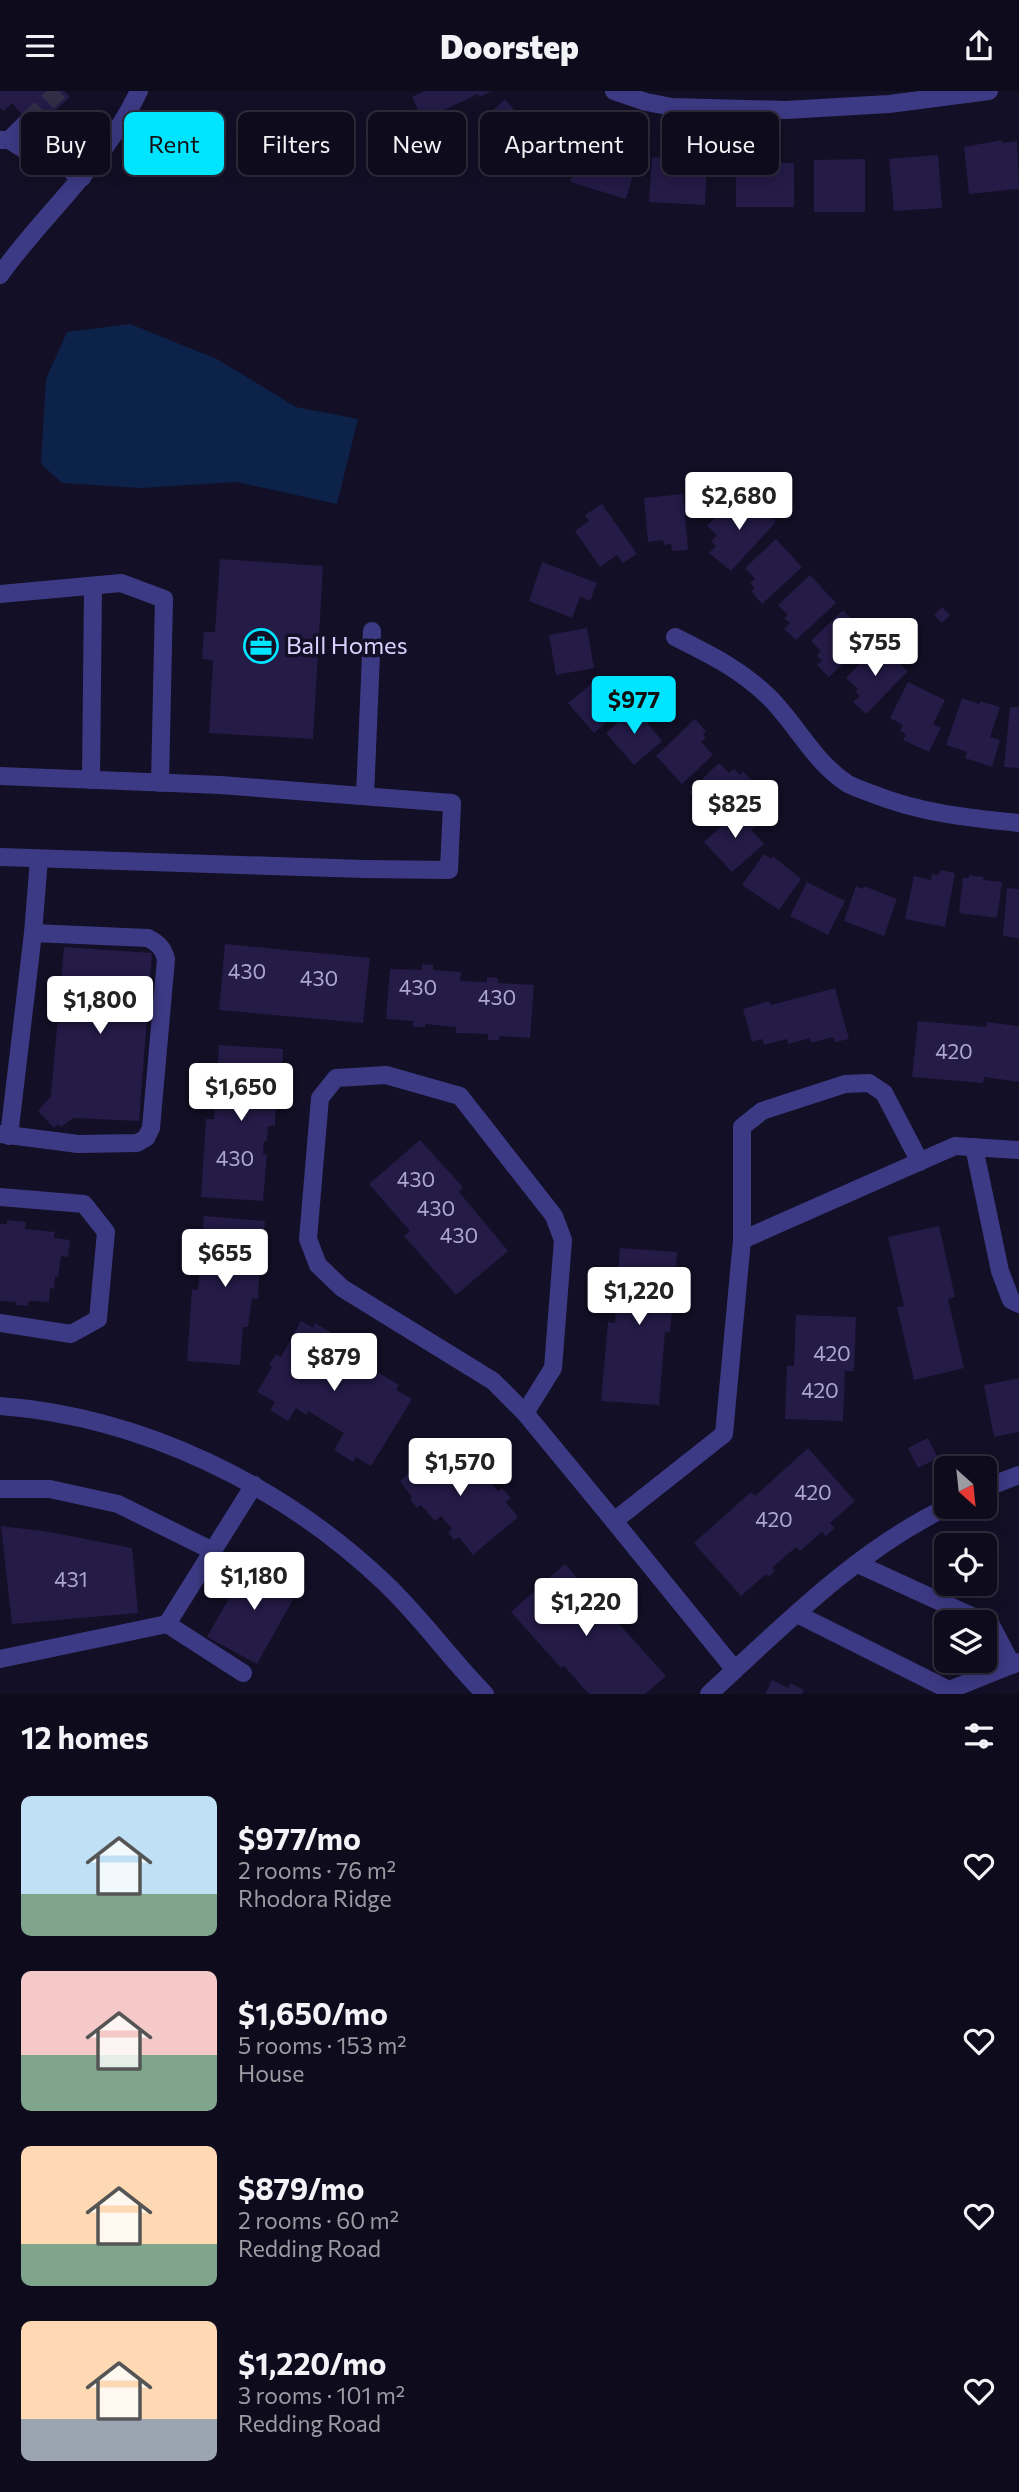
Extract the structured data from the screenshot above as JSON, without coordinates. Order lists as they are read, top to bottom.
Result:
{
  "places": {
    "office": ["Ball Homes"]
  },
  "house_numbers": [
    "430",
    "430",
    "430",
    "430",
    "420",
    "430",
    "430",
    "430",
    "430",
    "420",
    "420",
    "420",
    "420",
    "431"
  ],
  "north": "bottom right",
  "page": {
    "header": "Doorstep",
    "chip": [
      "Buy",
      "Rent",
      "Filters",
      "New",
      "Apartment",
      "House"
    ],
    "price": [
      "$2,680",
      "$755",
      "$977",
      "$825",
      "$1,800",
      "$1,650",
      "$655",
      "$1,220",
      "$879",
      "$1,570",
      "$1,180",
      "$1,220"
    ],
    "heading": "12 homes",
    "list": [
      {
        "name": "$977/mo",
        "note": "2 rooms · 76 m² · Rhodora Ridge"
      },
      {
        "name": "$1,650/mo",
        "note": "5 rooms · 153 m² · House"
      },
      {
        "name": "$879/mo",
        "note": "2 rooms · 60 m² · Redding Road"
      },
      {
        "name": "$1,220/mo",
        "note": "3 rooms · 101 m² · Redding Road"
      }
    ]
  }
}
